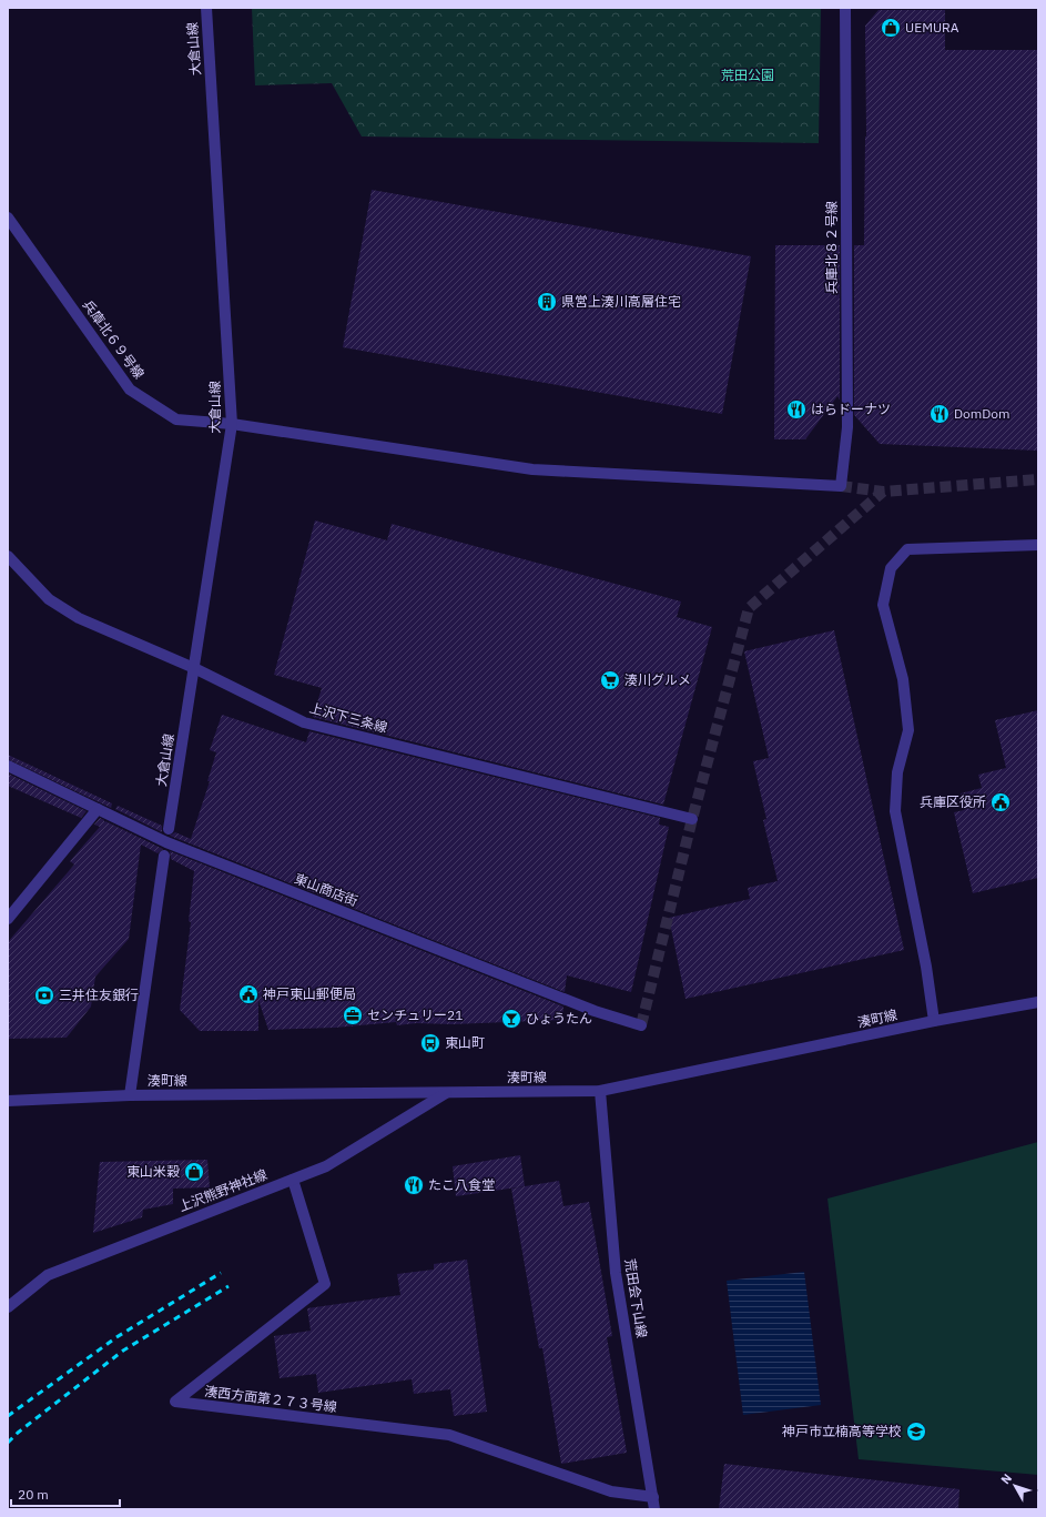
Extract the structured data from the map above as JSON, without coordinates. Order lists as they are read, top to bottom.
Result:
{
  "streets": {
    "street": [
      "大倉山線",
      "兵庫北８２号線",
      "兵庫北６９号線",
      "上沢下三条線",
      "東山商店街",
      "湊町線",
      "上沢熊野神社線",
      "荒田会下山線",
      "湊西方面第２７３号線"
    ]
  },
  "crossings": [
    ["大倉山線", "兵庫北６９号線"],
    ["大倉山線", "上沢下三条線"],
    ["兵庫北８２号線", "兵庫北６９号線"],
    ["湊町線", "上沢熊野神社線"],
    ["湊町線", "荒田会下山線"],
    ["上沢熊野神社線", "湊西方面第２７３号線"],
    ["荒田会下山線", "湊西方面第２７３号線"]
  ],
  "parks": ["荒田公園"],
  "places": {
    "shop": ["UEMURA", "東山米穀"],
    "building": ["県営上湊川高層住宅"],
    "restaurant": ["はらドーナツ", "DomDom", "たこ八食堂"],
    "supermarket": ["湊川グルメ"],
    "public building": ["兵庫区役所", "神戸東山郵便局"],
    "bank": ["三井住友銀行"],
    "office": ["センチュリー21"],
    "bar": ["ひょうたん"],
    "bus stop": ["東山町"],
    "school or university": ["神戸市立楠高等学校"]
  },
  "scale_bar": "20 m",
  "north": "top left"
}
